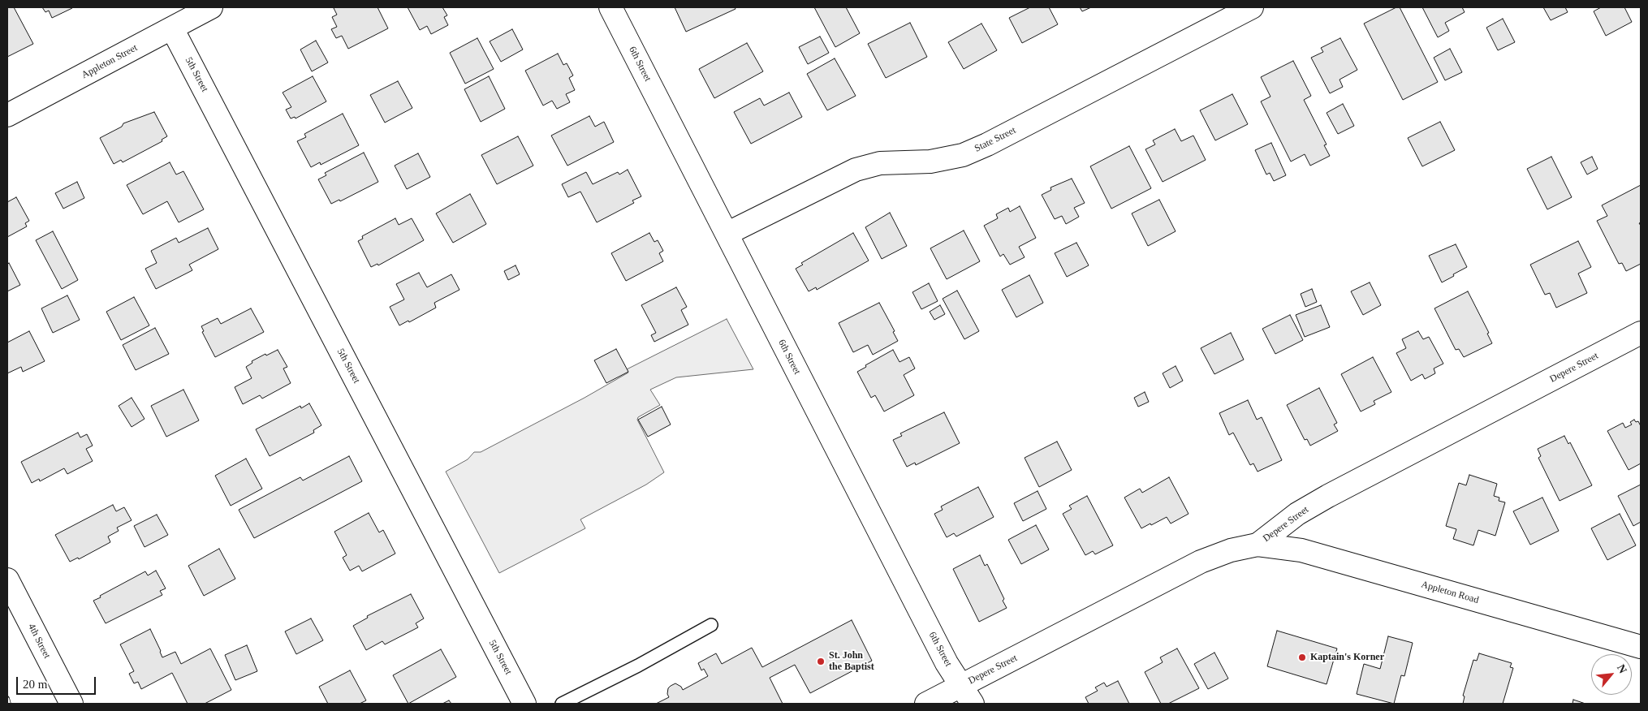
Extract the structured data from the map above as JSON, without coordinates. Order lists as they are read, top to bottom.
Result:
{
  "streets": {
    "street": [
      "Appleton Street",
      "6th Street",
      "5th Street",
      "State Street",
      "Depere Street",
      "Appleton Road",
      "4th Street"
    ]
  },
  "crossings": [
    ["Appleton Street", "5th Street"],
    ["6th Street", "State Street"],
    ["6th Street", "Depere Street"],
    ["Depere Street", "Appleton Road"]
  ],
  "places": ["Kaptain's Korner", "St. John the Baptist"],
  "scale_bar": "20 m",
  "north": "top right"
}
